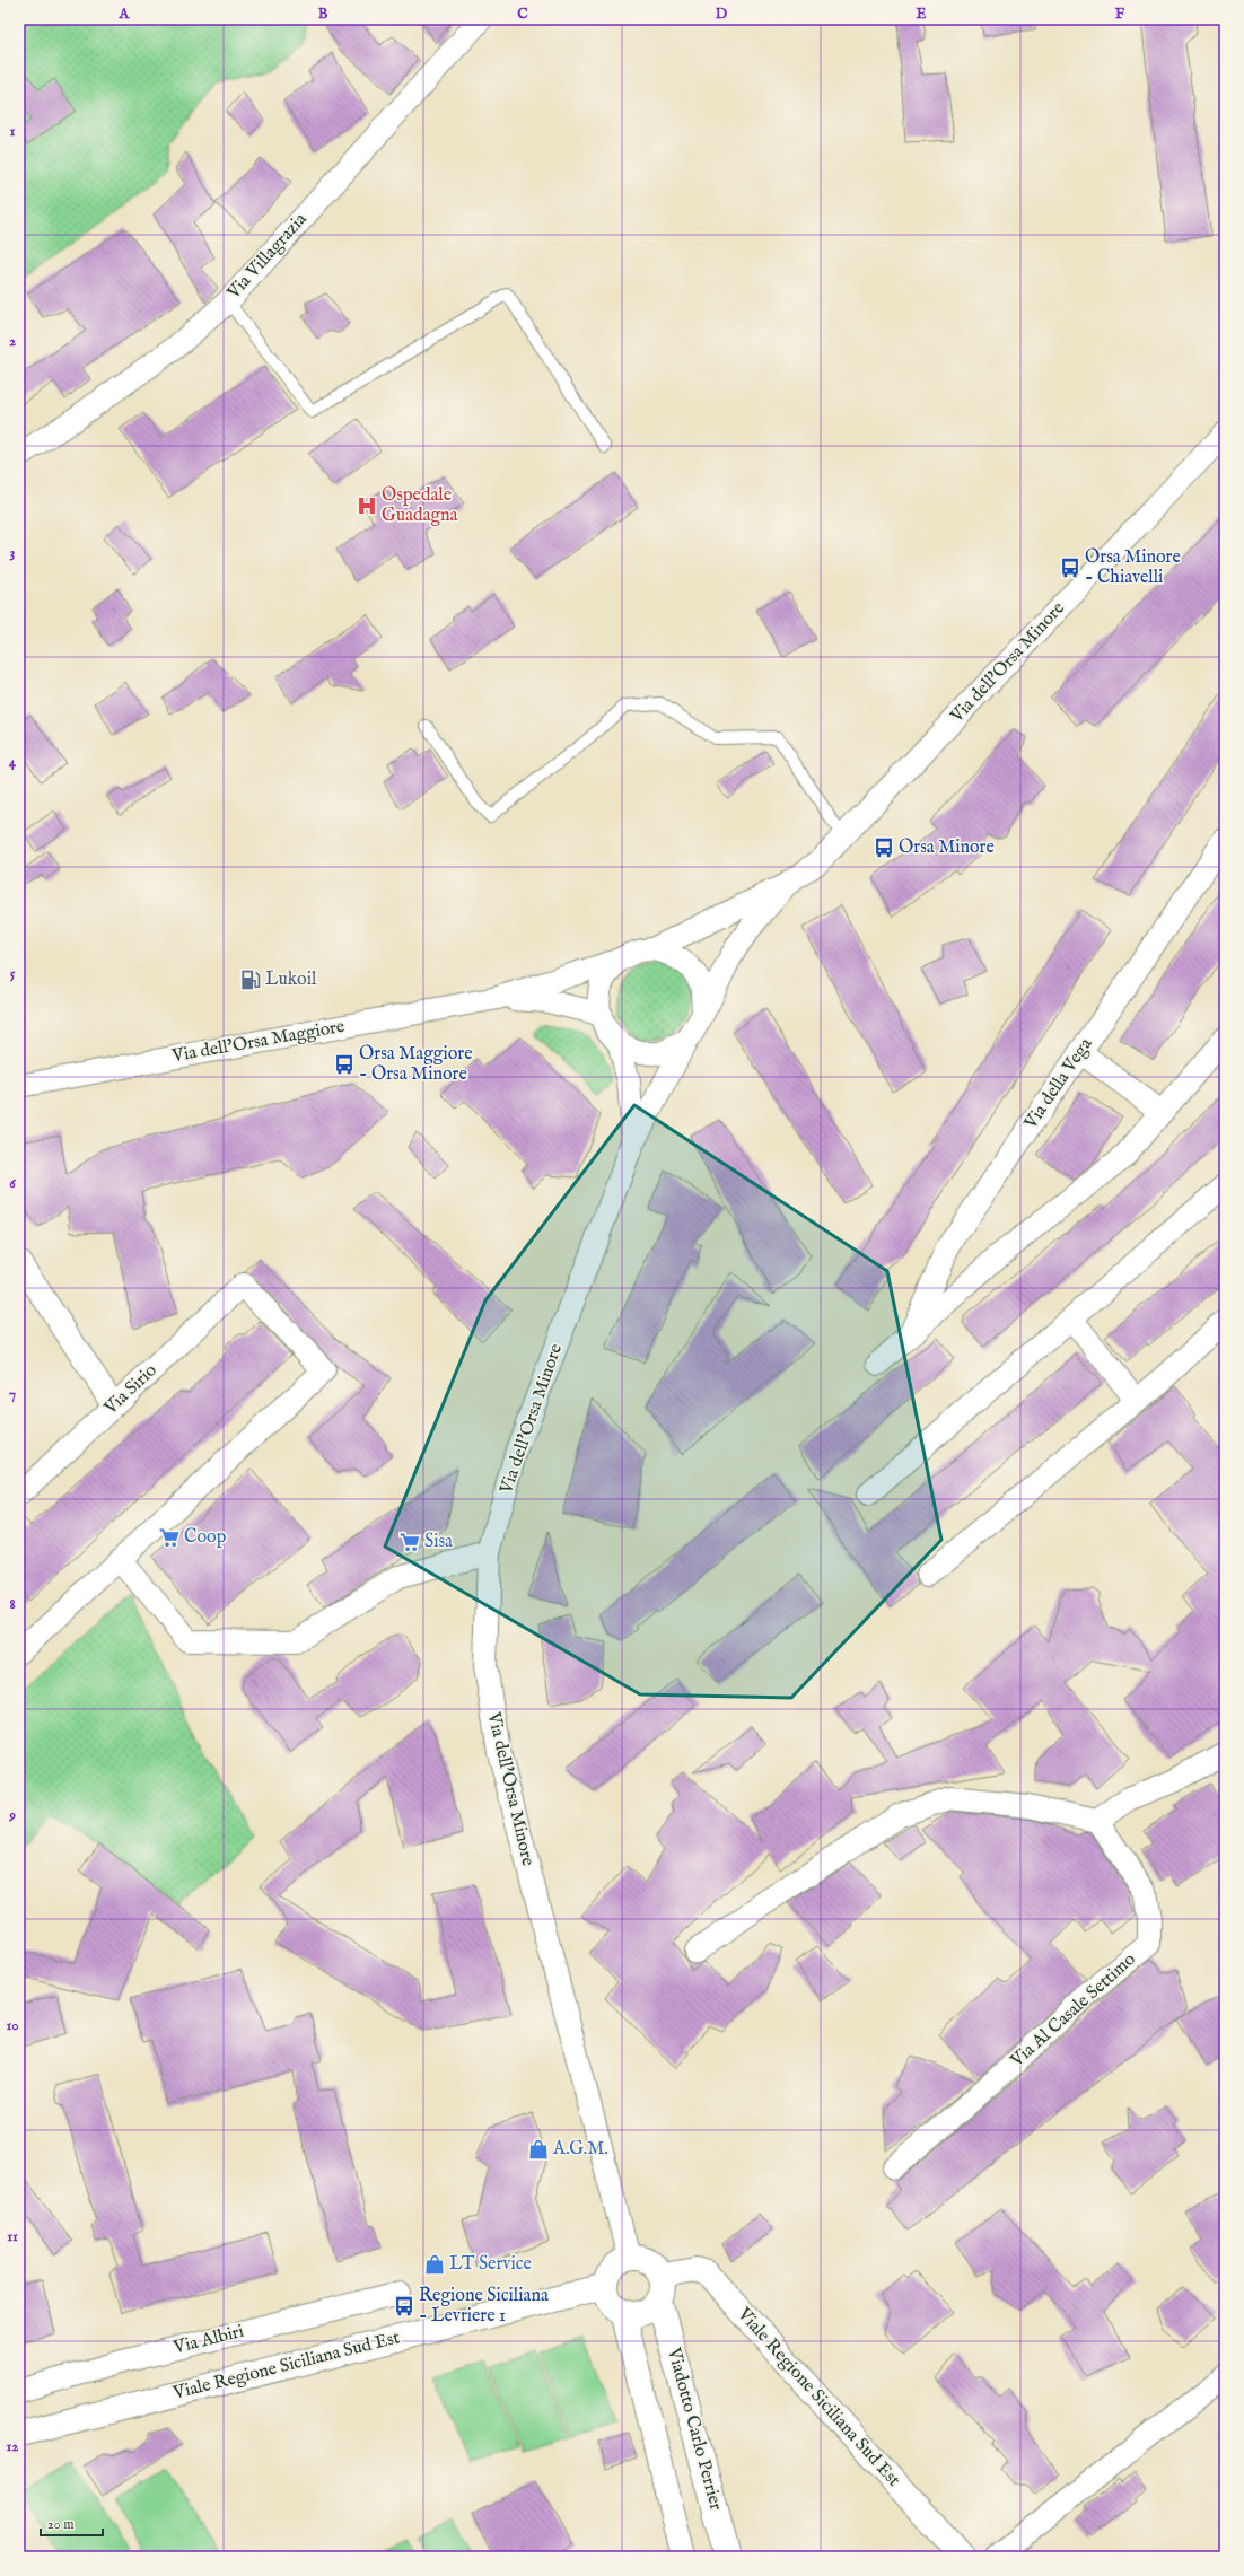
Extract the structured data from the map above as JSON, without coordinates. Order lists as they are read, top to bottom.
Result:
{
  "streets": {
    "street": [
      "Via Villagrazia",
      "Via dell'Orsa Minore",
      "Via dell'Orsa Maggiore",
      "Via della Vega",
      "Via Sirio",
      "Via Al Casale Settimo",
      "Via Albiri",
      "Viale Regione Siciliana Sud Est",
      "Viadotto Carlo Perrier"
    ]
  },
  "crossings": [
    ["Via dell'Orsa Minore", "Viale Regione Siciliana Sud Est"],
    ["Via dell'Orsa Minore", "Viadotto Carlo Perrier"],
    ["Viale Regione Siciliana Sud Est", "Viadotto Carlo Perrier"]
  ],
  "places": {
    "hospital": ["Ospedale Guadagna"],
    "bus stop": [
      "Orsa Minore - Chiavelli",
      "Orsa Minore",
      "Orsa Maggiore - Orsa Minore",
      "Regione Siciliana - Levriere 1"
    ],
    "fuel station": ["Lukoil"],
    "supermarket": ["Coop", "Sisa"],
    "shop": ["A.G.M.", "LT Service"]
  },
  "scale_bar": "20 m",
  "grid": {
    "columns": [
      "A",
      "B",
      "C",
      "D",
      "E",
      "F"
    ],
    "rows": [
      "1",
      "2",
      "3",
      "4",
      "5",
      "6",
      "7",
      "8",
      "9",
      "10",
      "11",
      "12"
    ]
  }
}
